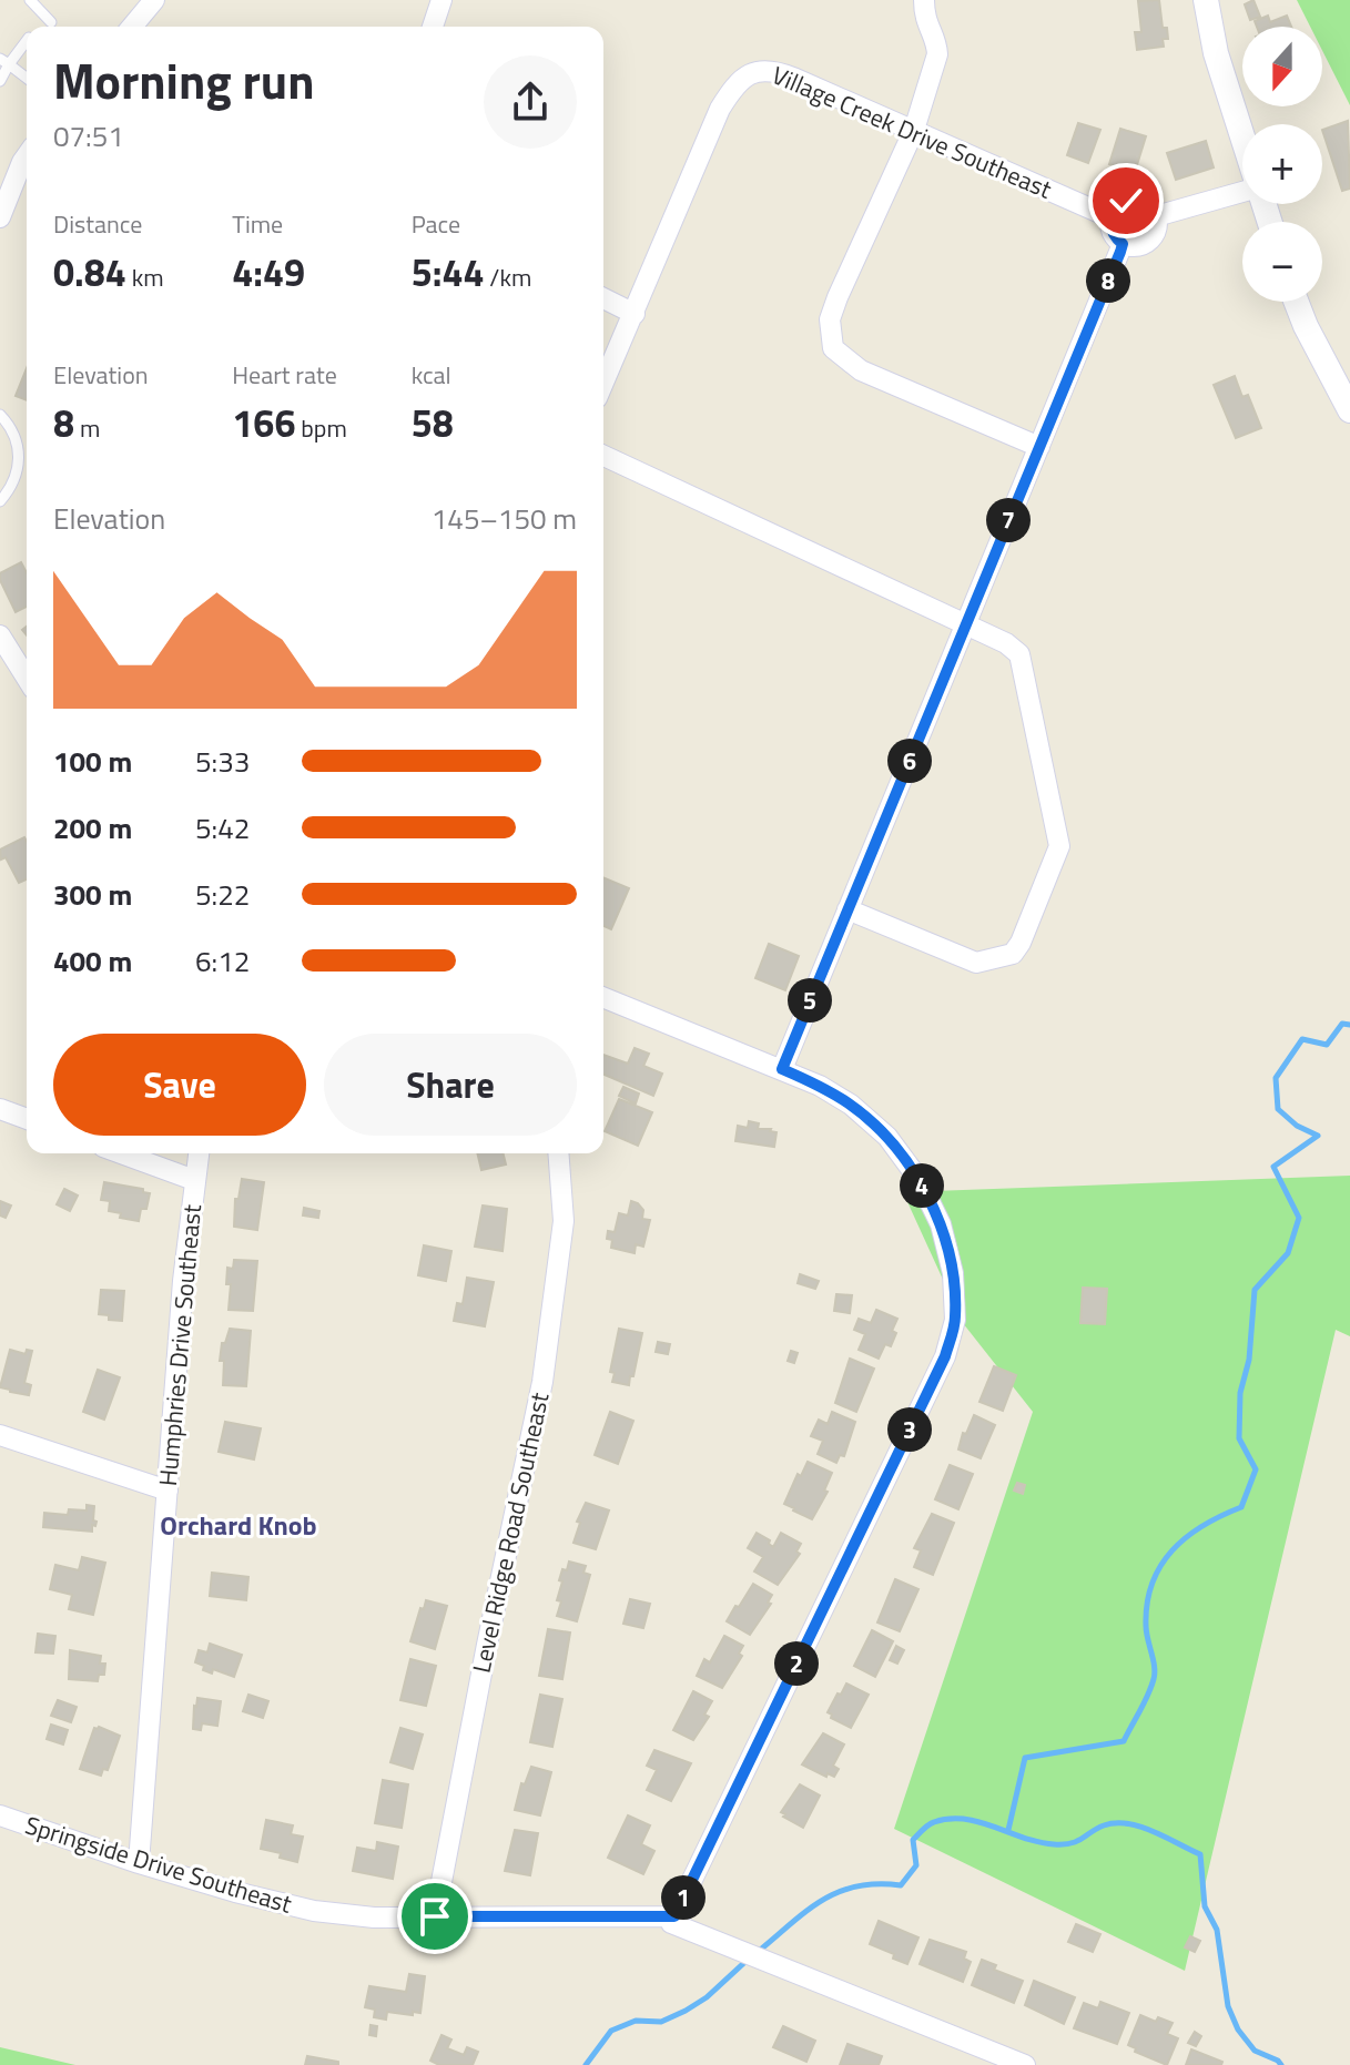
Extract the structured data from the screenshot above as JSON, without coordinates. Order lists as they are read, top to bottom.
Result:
{
  "streets": {
    "street": [
      "Village Creek Drive Southeast",
      "Humphries Drive Southeast",
      "Level Ridge Road Southeast",
      "Springside Drive Southeast"
    ]
  },
  "crossings": [
    ["Humphries Drive Southeast", "Springside Drive Southeast"],
    ["Level Ridge Road Southeast", "Springside Drive Southeast"]
  ],
  "districts": ["Orchard Knob"],
  "north": "bottom",
  "page": {
    "map_buttons": ["+", "−"],
    "heading": ["Morning run", "07:51"],
    "stats": [
      ["Distance", "0.84 km"],
      ["Time", "4:49"],
      ["Pace", "5:44 /km"],
      ["Elevation", "8 m"],
      ["Heart rate", "166 bpm"],
      ["kcal", "58"]
    ],
    "pins": [
      "8",
      "7",
      "6",
      "5",
      "4",
      "3",
      "2",
      "1"
    ],
    "chart": ["Elevation", "145–150 m"],
    "list": [
      {
        "name": "100 m",
        "note": "5:33"
      },
      {
        "name": "200 m",
        "note": "5:42"
      },
      {
        "name": "300 m",
        "note": "5:22"
      },
      {
        "name": "400 m",
        "note": "6:12"
      }
    ],
    "buttons": ["Save", "Share"]
  }
}
